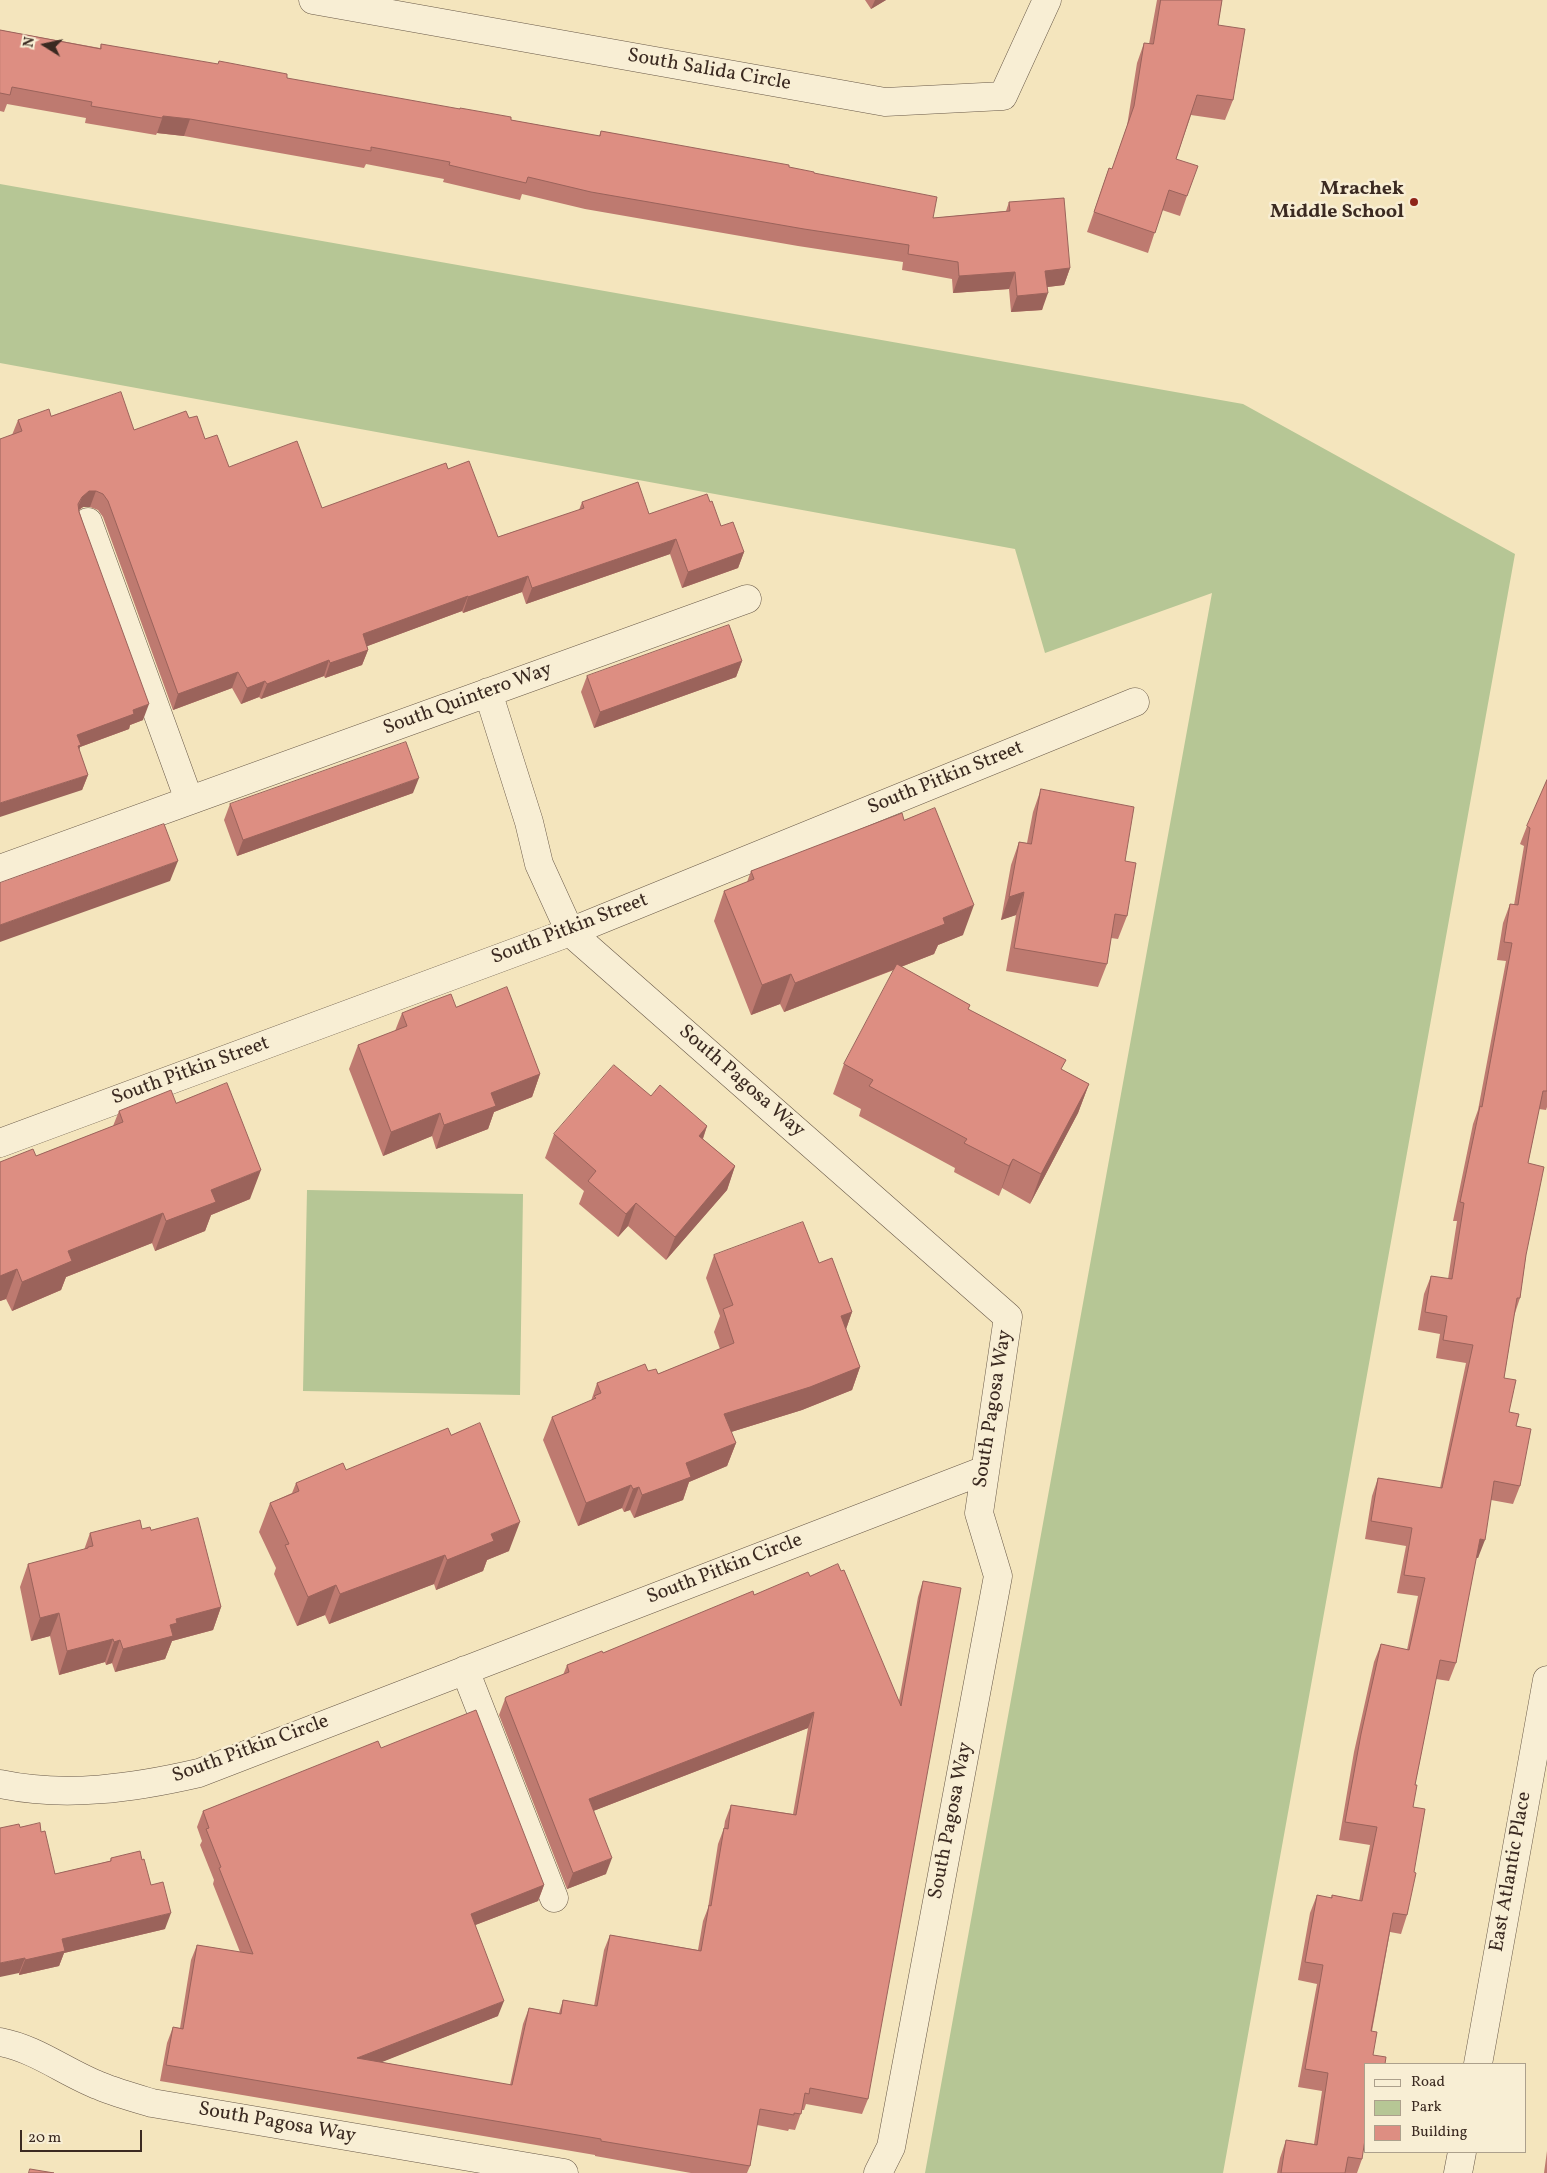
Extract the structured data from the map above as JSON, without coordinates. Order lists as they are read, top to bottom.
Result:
{
  "streets": {
    "street": [
      "South Salida Circle",
      "South Quintero Way",
      "South Pitkin Street",
      "South Pagosa Way",
      "South Pitkin Circle",
      "East Atlantic Place"
    ]
  },
  "crossings": [
    ["South Quintero Way", "South Pagosa Way"],
    ["South Pitkin Street", "South Pagosa Way"],
    ["South Pagosa Way", "South Pitkin Circle"]
  ],
  "places": ["Mrachek Middle School"],
  "legend": ["Road", "Park", "Building"],
  "scale_bar": "20 m",
  "north": "left"
}
